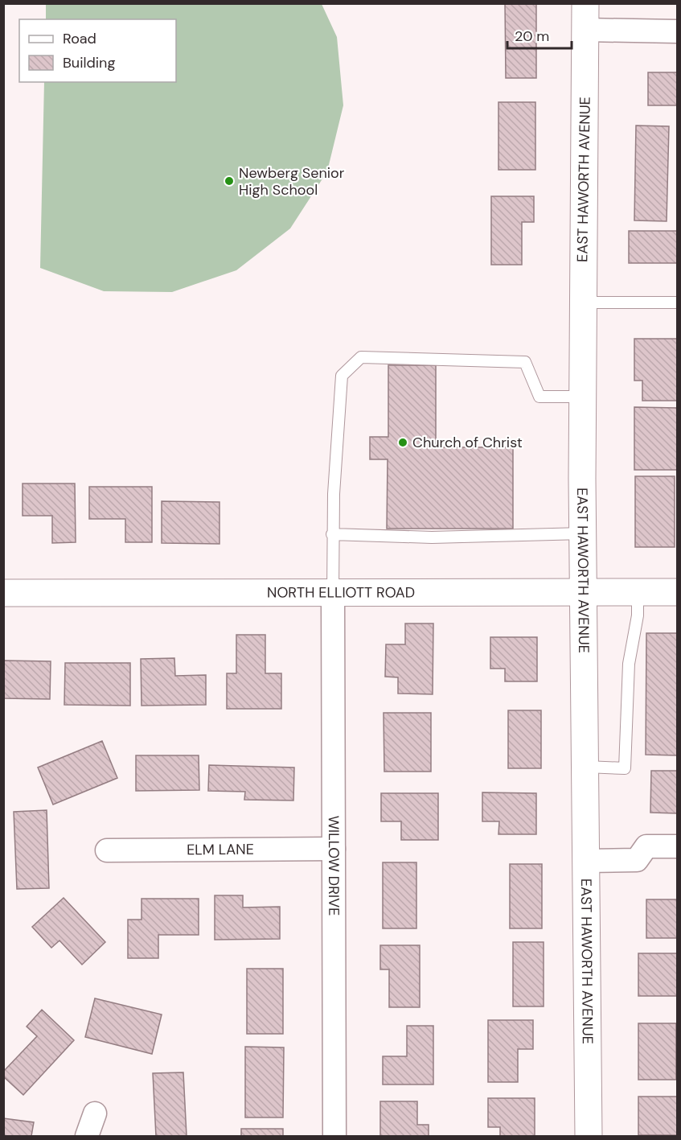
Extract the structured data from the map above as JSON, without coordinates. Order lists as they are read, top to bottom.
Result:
{
  "streets": {
    "street": [
      "EAST HAWORTH AVENUE",
      "NORTH ELLIOTT ROAD",
      "ELM LANE",
      "WILLOW DRIVE"
    ]
  },
  "crossings": [
    ["EAST HAWORTH AVENUE", "NORTH ELLIOTT ROAD"],
    ["NORTH ELLIOTT ROAD", "WILLOW DRIVE"],
    ["ELM LANE", "WILLOW DRIVE"]
  ],
  "places": ["Newberg Senior High School", "Church of Christ"],
  "legend": ["Road", "Building"],
  "scale_bar": "20 m"
}
